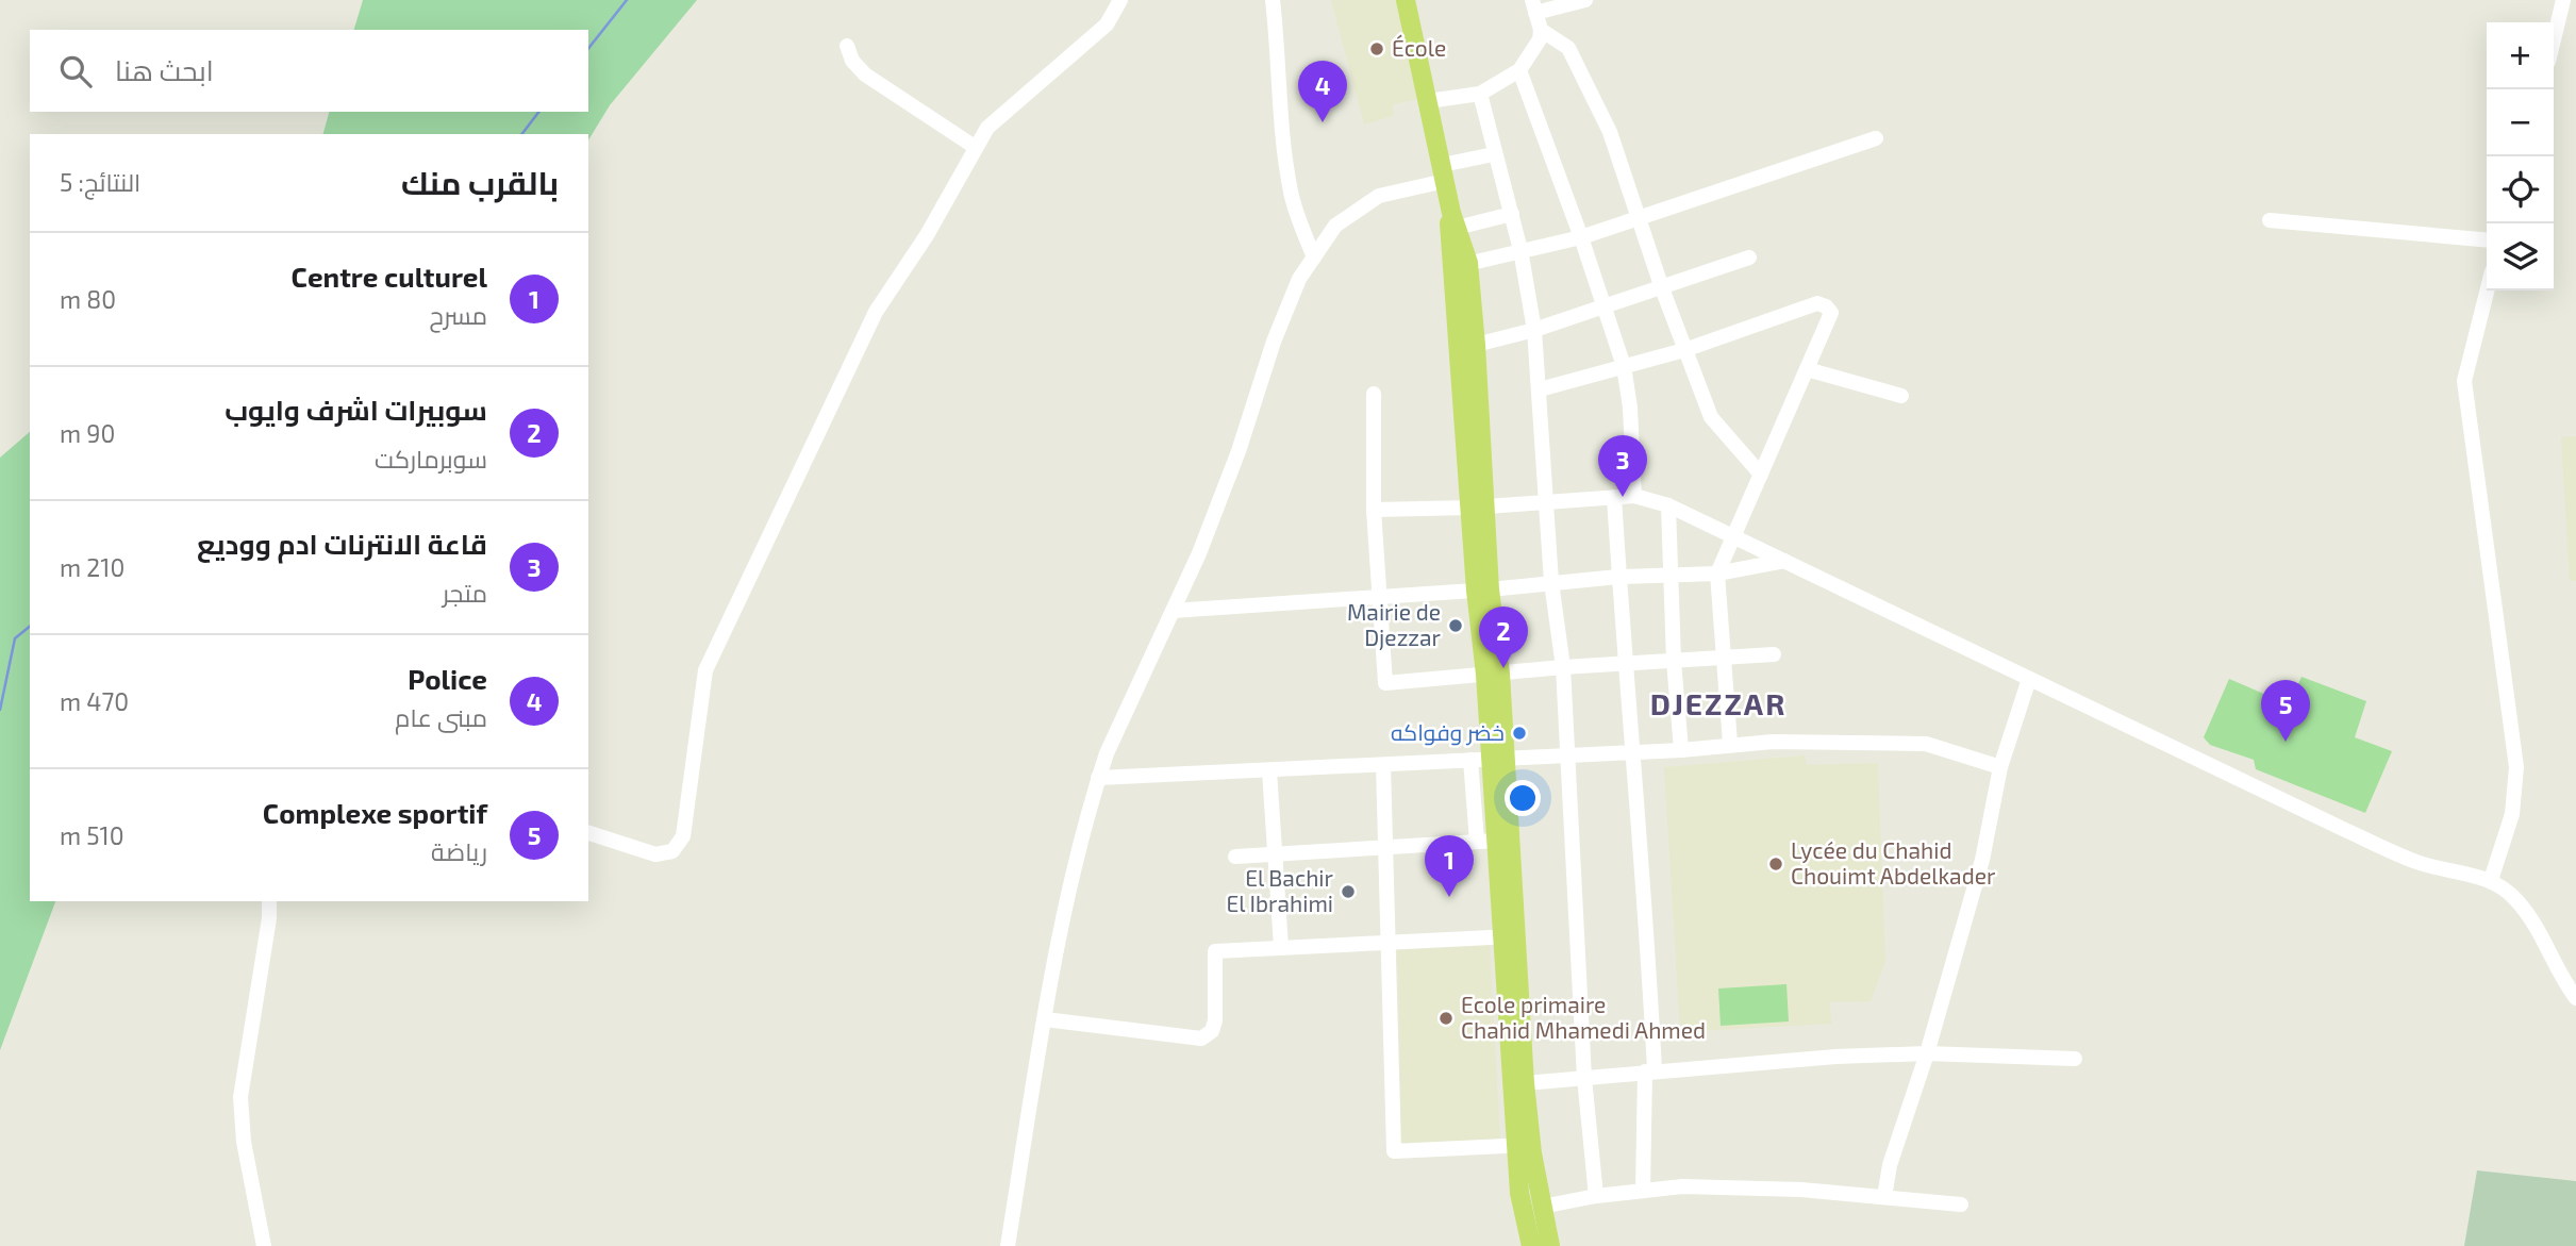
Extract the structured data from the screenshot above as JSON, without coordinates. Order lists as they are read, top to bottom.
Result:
{
  "districts": ["DJEZZAR"],
  "places": [
    "École",
    "Mairie de Djezzar",
    "خضر وفواكه",
    "Lycée du Chahid Chouimt Abdelkader",
    "El Bachir El Ibrahimi",
    "Ecole primaire Chahid Mhamedi Ahmed"
  ],
  "page": {
    "map_buttons": ["+", "−"],
    "search": "ابحث هنا",
    "pins": [
      "4",
      "3",
      "2",
      "5",
      "1"
    ],
    "heading": ["بالقرب منك", "النتائج: 5"],
    "list": [
      {
        "mark": "1",
        "name": "Centre culturel",
        "note": "مسرح",
        "value": "80 m"
      },
      {
        "mark": "2",
        "name": "سوبيرات اشرف وايوب",
        "note": "سوبرماركت",
        "value": "90 m"
      },
      {
        "mark": "3",
        "name": "قاعة الانترنات ادم ووديع",
        "note": "متجر",
        "value": "210 m"
      },
      {
        "mark": "4",
        "name": "Police",
        "note": "مبنى عام",
        "value": "470 m"
      },
      {
        "mark": "5",
        "name": "Complexe sportif",
        "note": "رياضة",
        "value": "510 m"
      }
    ]
  }
}
